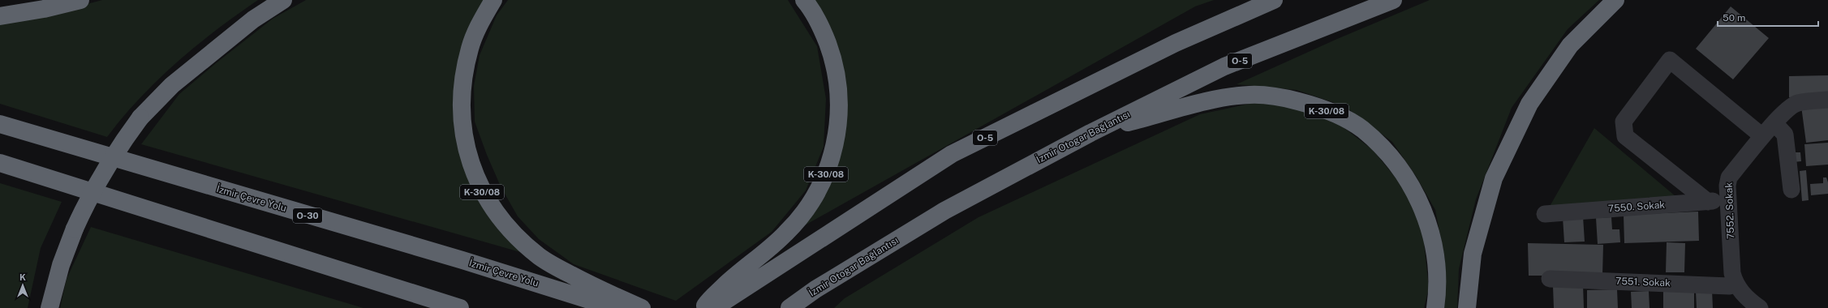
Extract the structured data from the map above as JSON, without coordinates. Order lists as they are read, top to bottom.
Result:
{
  "streets": {
    "highway": [
      "O-5",
      "K-30/08",
      "İzmir Otogar Bağlantısı",
      "İzmir Çevre Yolu",
      "O-30"
    ],
    "street": ["7550. Sokak", "7552. Sokak", "7551. Sokak"]
  },
  "crossings": [
    ["K-30/08", "İzmir Otogar Bağlantısı"],
    ["7550. Sokak", "7552. Sokak"],
    ["7552. Sokak", "7551. Sokak"]
  ],
  "scale_bar": "50 m",
  "north": "top"
}
